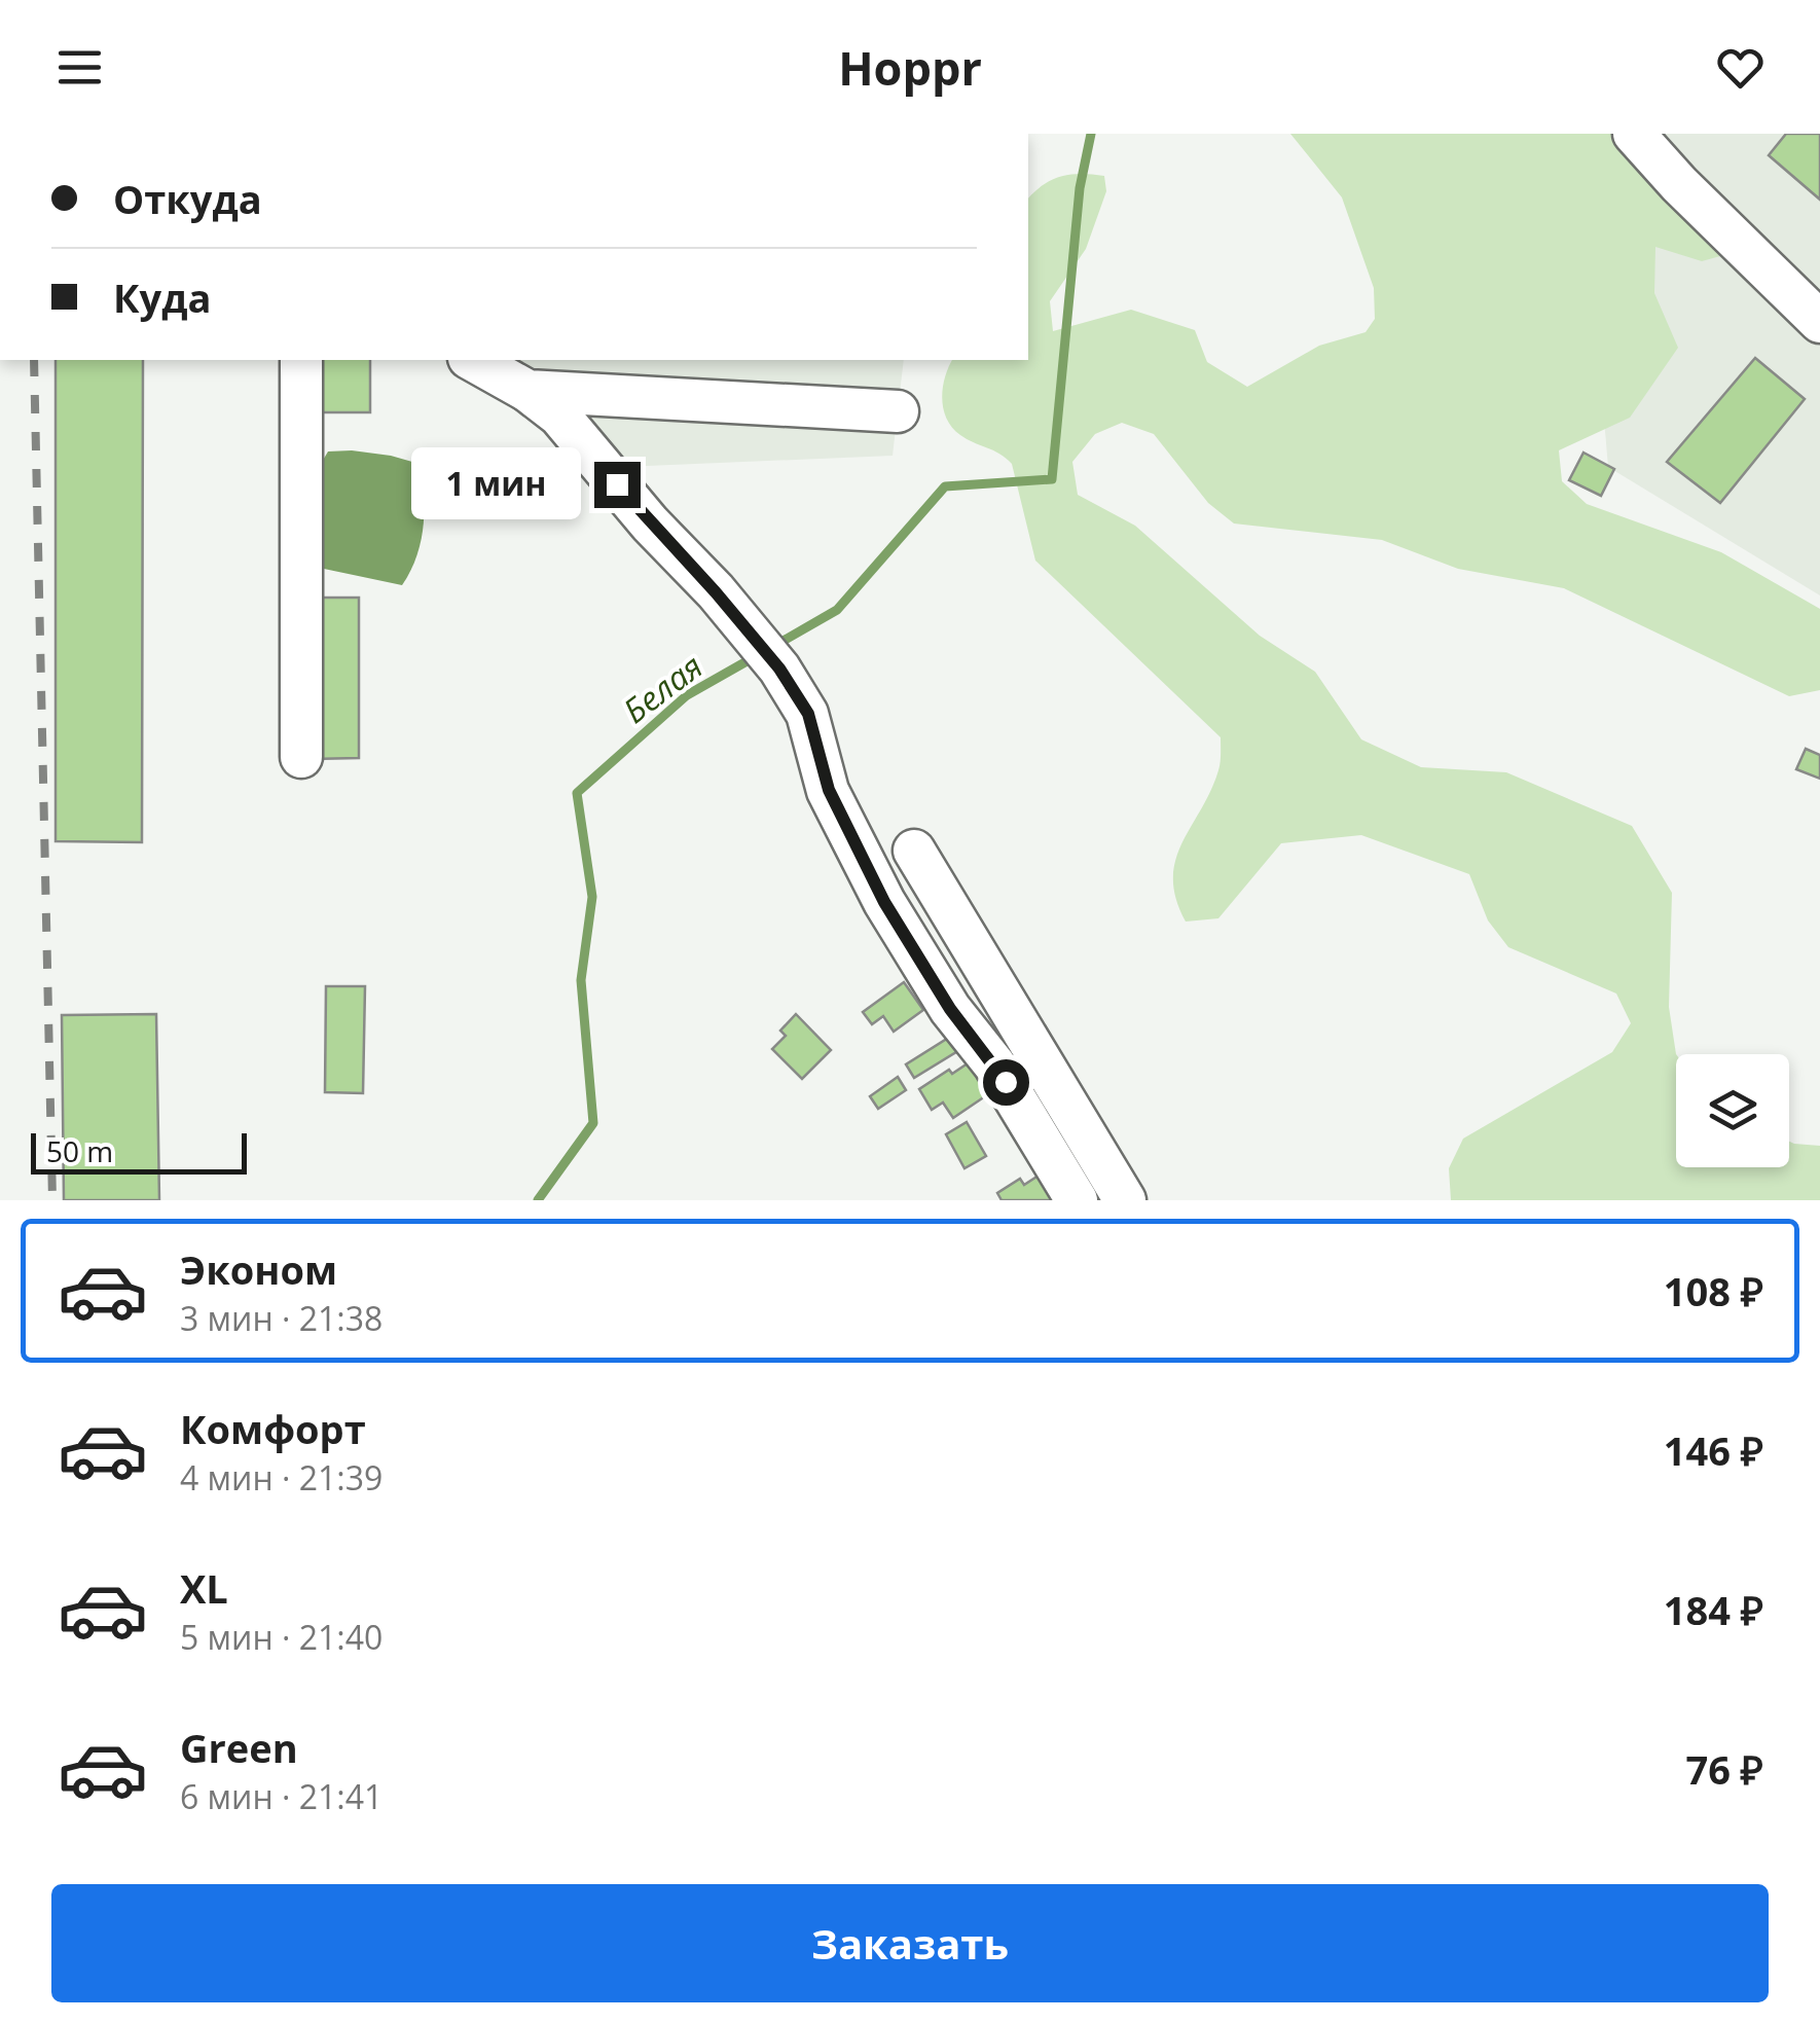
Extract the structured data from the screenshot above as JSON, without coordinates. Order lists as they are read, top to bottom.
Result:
{
  "water": ["Белая"],
  "scale_bar": "50 m",
  "page": {
    "header": "Hoppr",
    "banner": ["Откуда", "Куда"],
    "bubble": "1 мин",
    "scale": "50 m",
    "list": [
      {
        "name": "Эконом",
        "note": "3 мин · 21:38",
        "value": "108 ₽"
      },
      {
        "name": "Комфорт",
        "note": "4 мин · 21:39",
        "value": "146 ₽"
      },
      {
        "name": "XL",
        "note": "5 мин · 21:40",
        "value": "184 ₽"
      },
      {
        "name": "Green",
        "note": "6 мин · 21:41",
        "value": "76 ₽"
      }
    ],
    "buttons": "Заказать"
  }
}
